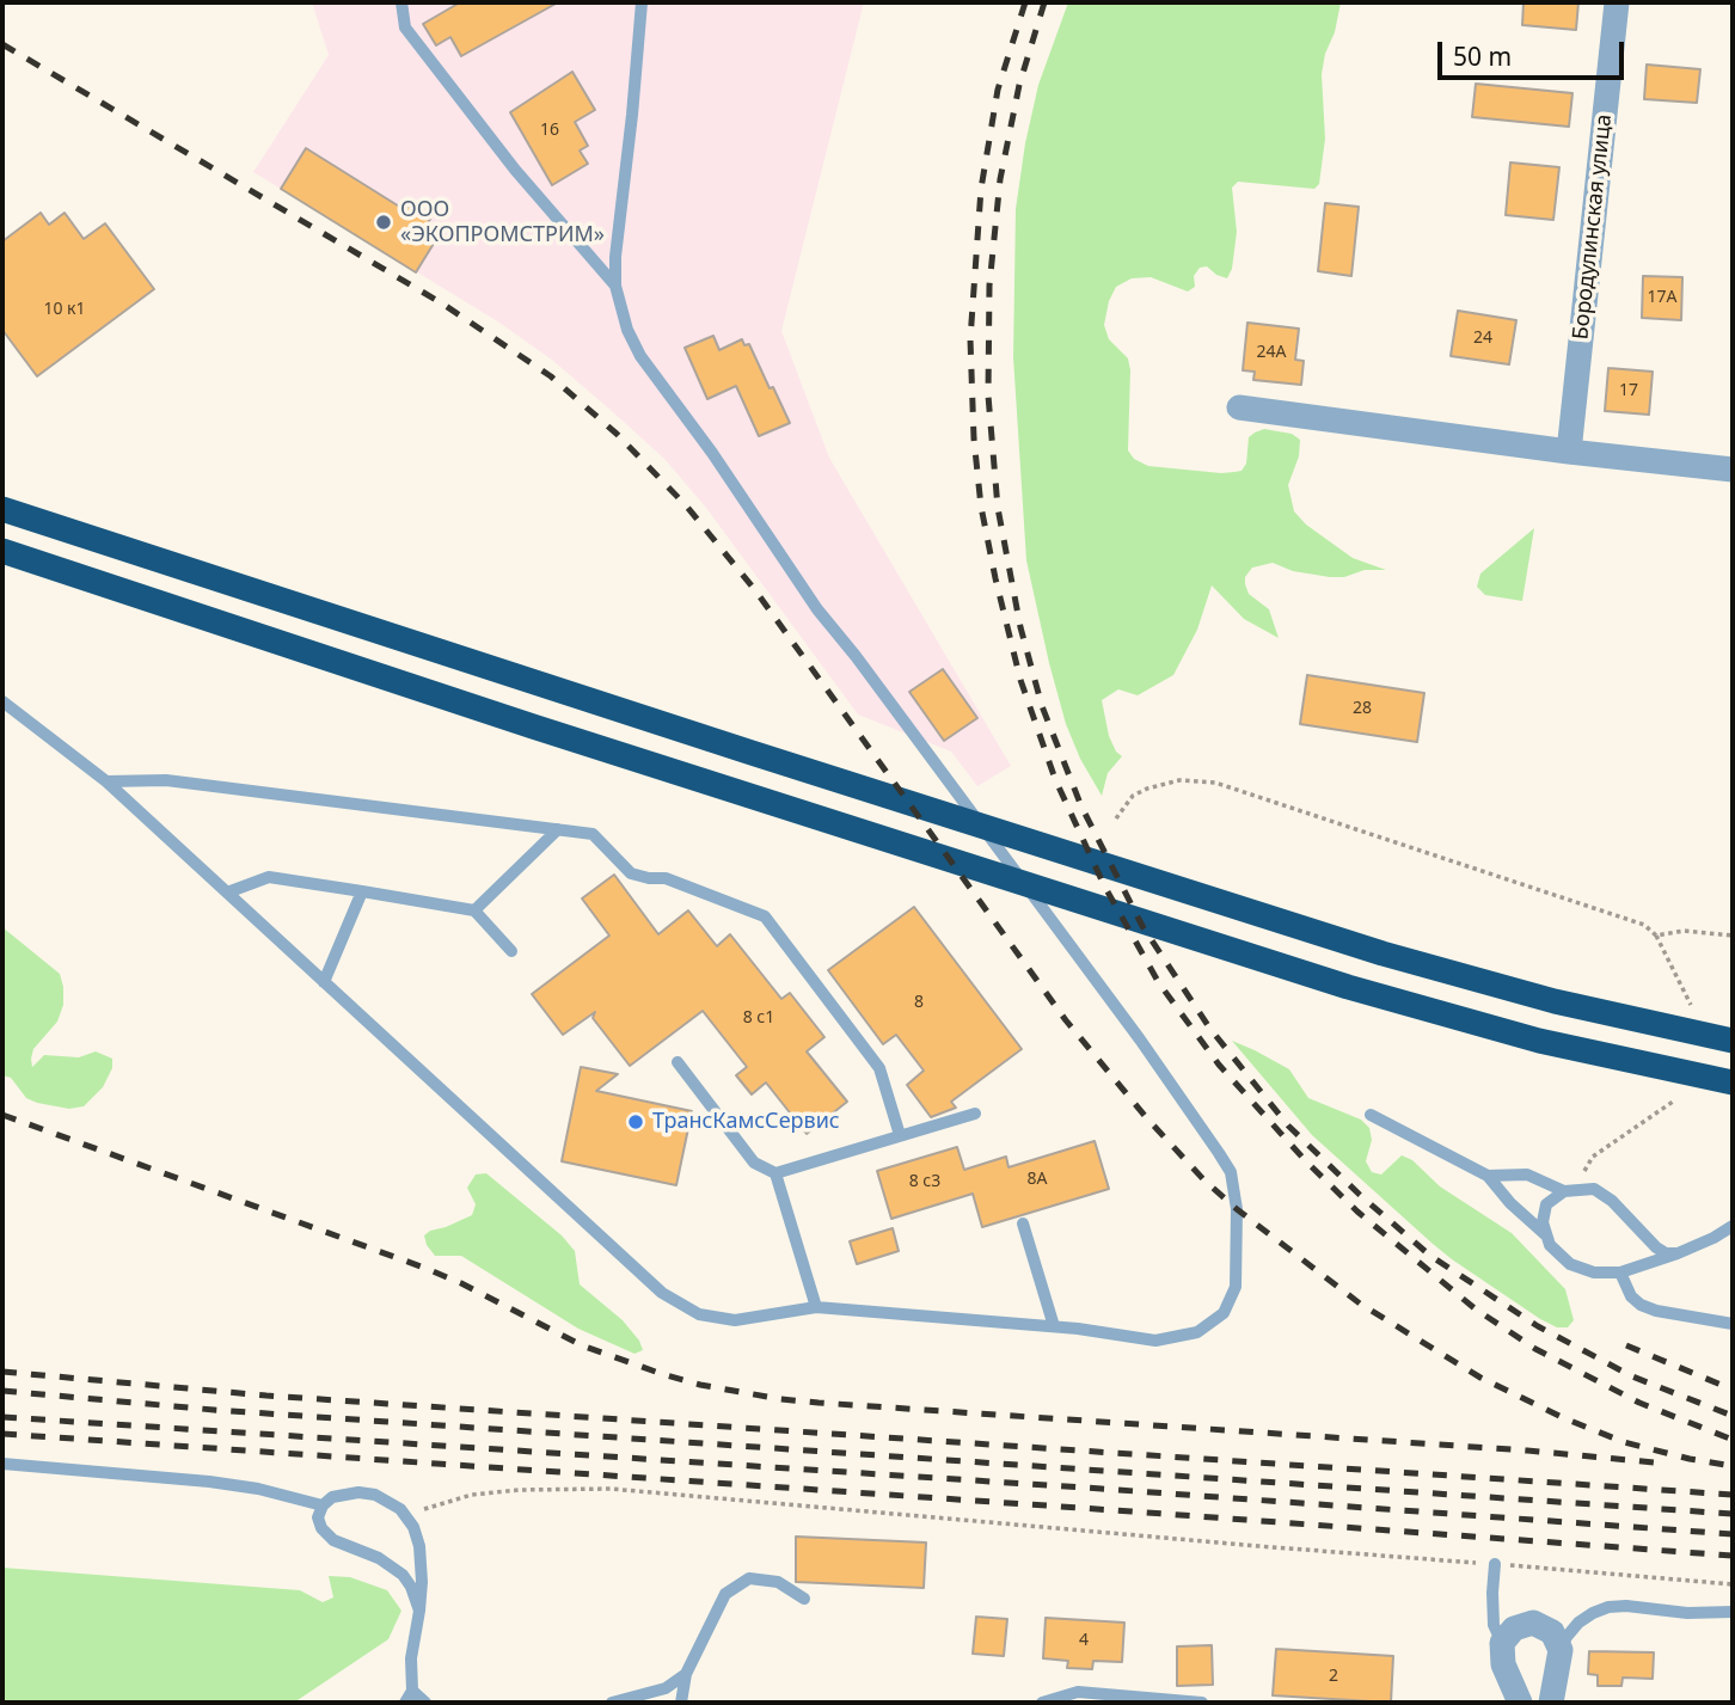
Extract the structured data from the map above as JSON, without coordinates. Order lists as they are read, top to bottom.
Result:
{
  "streets": {
    "street": ["Бородулинская улица"]
  },
  "places": ["ООО «ЭКОПРОМСТРИМ»", "ТрансКамсСервис"],
  "house_numbers": [
    "16",
    "17А",
    "10 к1",
    "24",
    "24А",
    "17",
    "28",
    "8",
    "8 с1",
    "8А",
    "8 с3",
    "4",
    "2"
  ],
  "scale_bar": "50 m"
}
